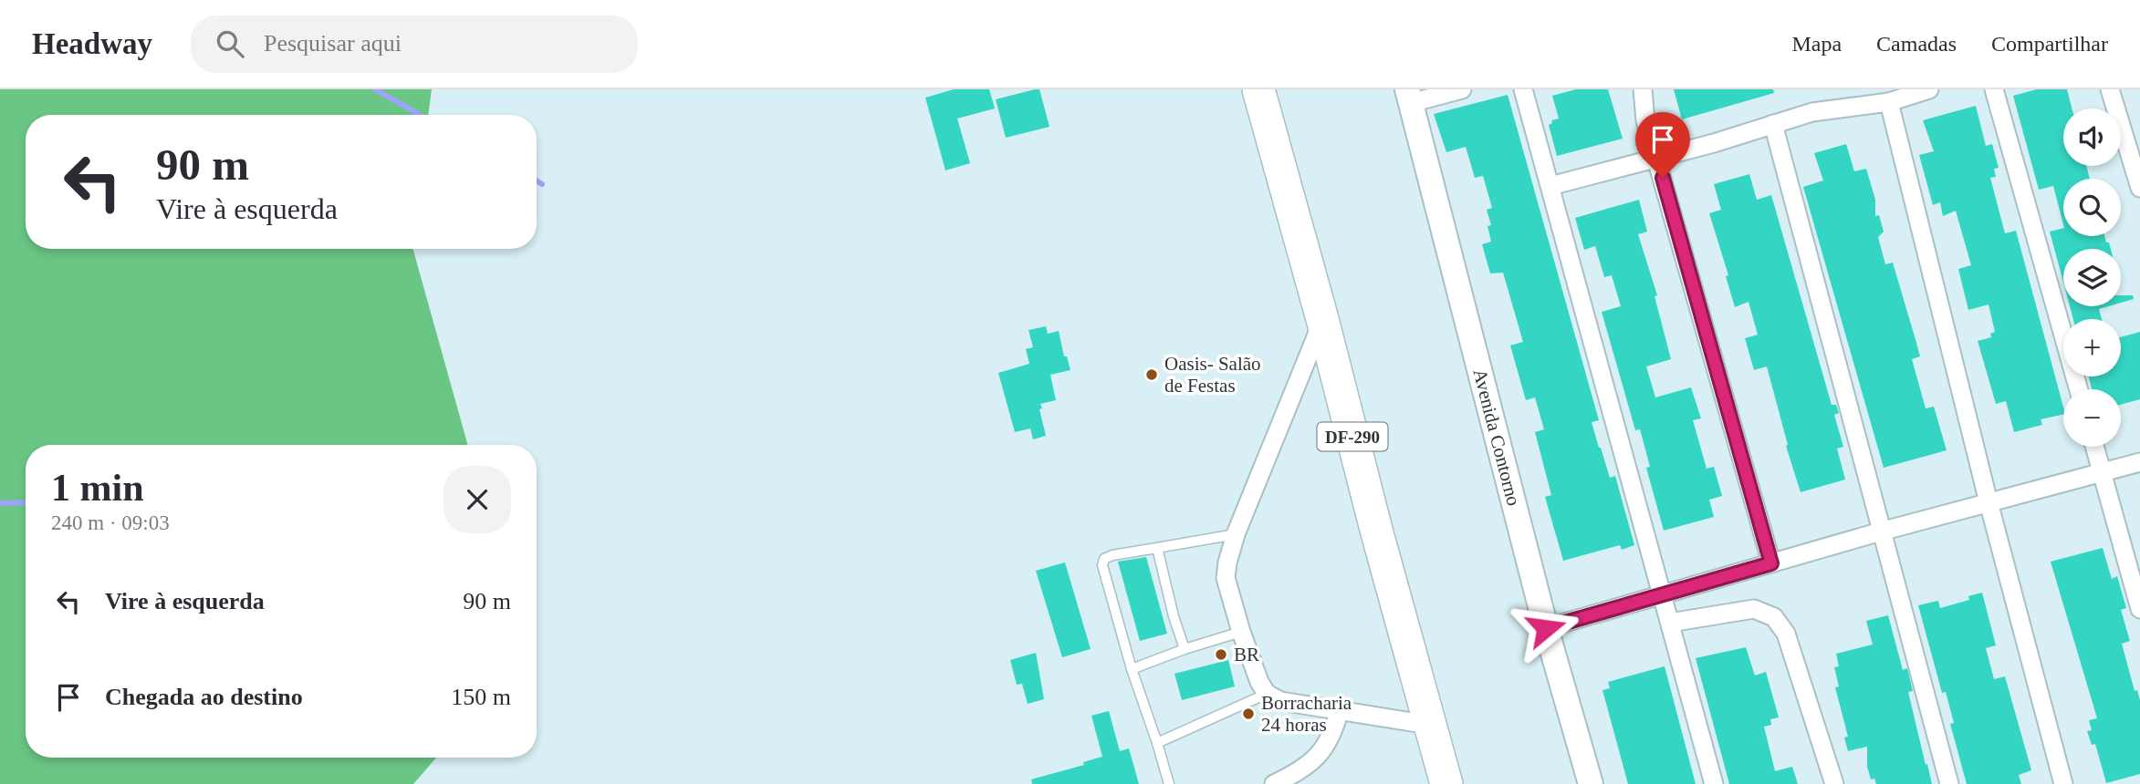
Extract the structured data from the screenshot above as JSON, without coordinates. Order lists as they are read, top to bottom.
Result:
{
  "streets": {
    "highway": ["DF-290"],
    "street": ["Avenida Contorno"]
  },
  "places": ["Oasis- Salão de Festas", "BR", "Borracharia 24 horas"],
  "page": {
    "header": "Headway",
    "search": "Pesquisar aqui",
    "nav": ["Mapa", "Camadas", "Compartilhar"],
    "map_buttons": ["+", "−"],
    "turn": ["90 m", "Vire à esquerda"],
    "heading": ["1 min", "240 m · 09:03"],
    "list": [
      {
        "name": "Vire à esquerda",
        "value": "90 m"
      },
      {
        "name": "Chegada ao destino",
        "value": "150 m"
      }
    ]
  }
}
